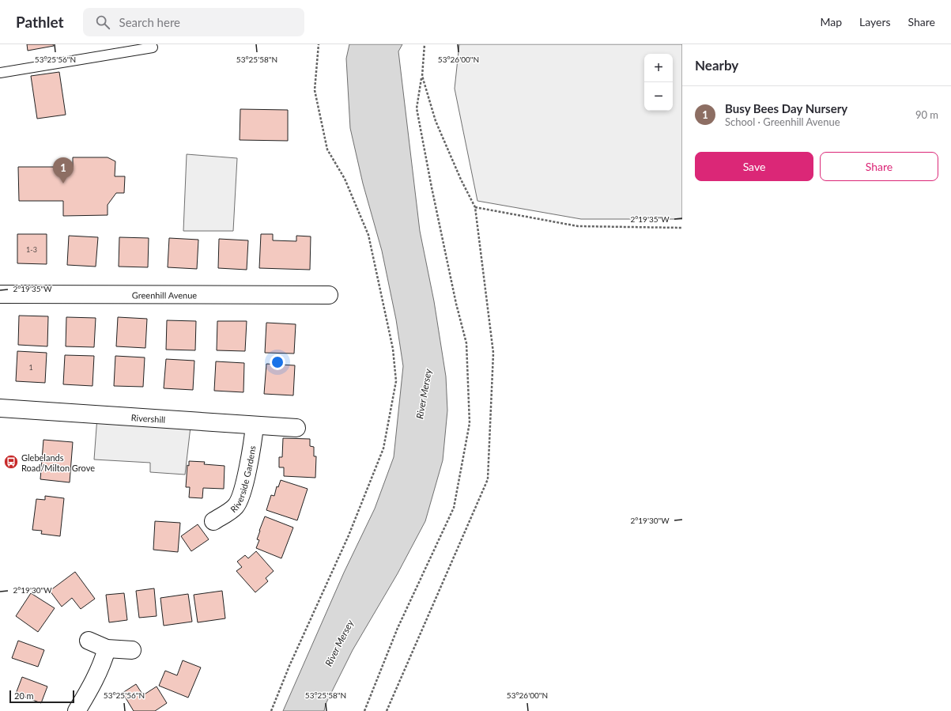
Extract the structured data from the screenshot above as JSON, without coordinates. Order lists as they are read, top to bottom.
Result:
{
  "streets": {
    "street": ["Greenhill Avenue", "Rivershill", "Riverside Gardens"]
  },
  "crossings": [
    ["Rivershill", "Riverside Gardens"]
  ],
  "water": ["River Mersey"],
  "places": {
    "bus stop": ["Glebelands Road/Milton Grove"]
  },
  "house_numbers": ["1-3", "1"],
  "scale_bar": "20 m",
  "page": {
    "header": "Pathlet",
    "search": "Search here",
    "nav": ["Map", "Layers", "Share"],
    "heading": "Nearby",
    "map_buttons": ["+", "−"],
    "list": [
      {
        "mark": "1",
        "name": "Busy Bees Day Nursery",
        "note": "School · Greenhill Avenue",
        "value": "90 m"
      }
    ],
    "buttons": ["Save", "Share"],
    "pins": "1",
    "scale": "20 m"
  },
  "coordinates": [
    "53°25'56\"N",
    "53°25'58\"N",
    "53°26'00\"N",
    "2°19'35\"W",
    "2°19'30\"W"
  ]
}
